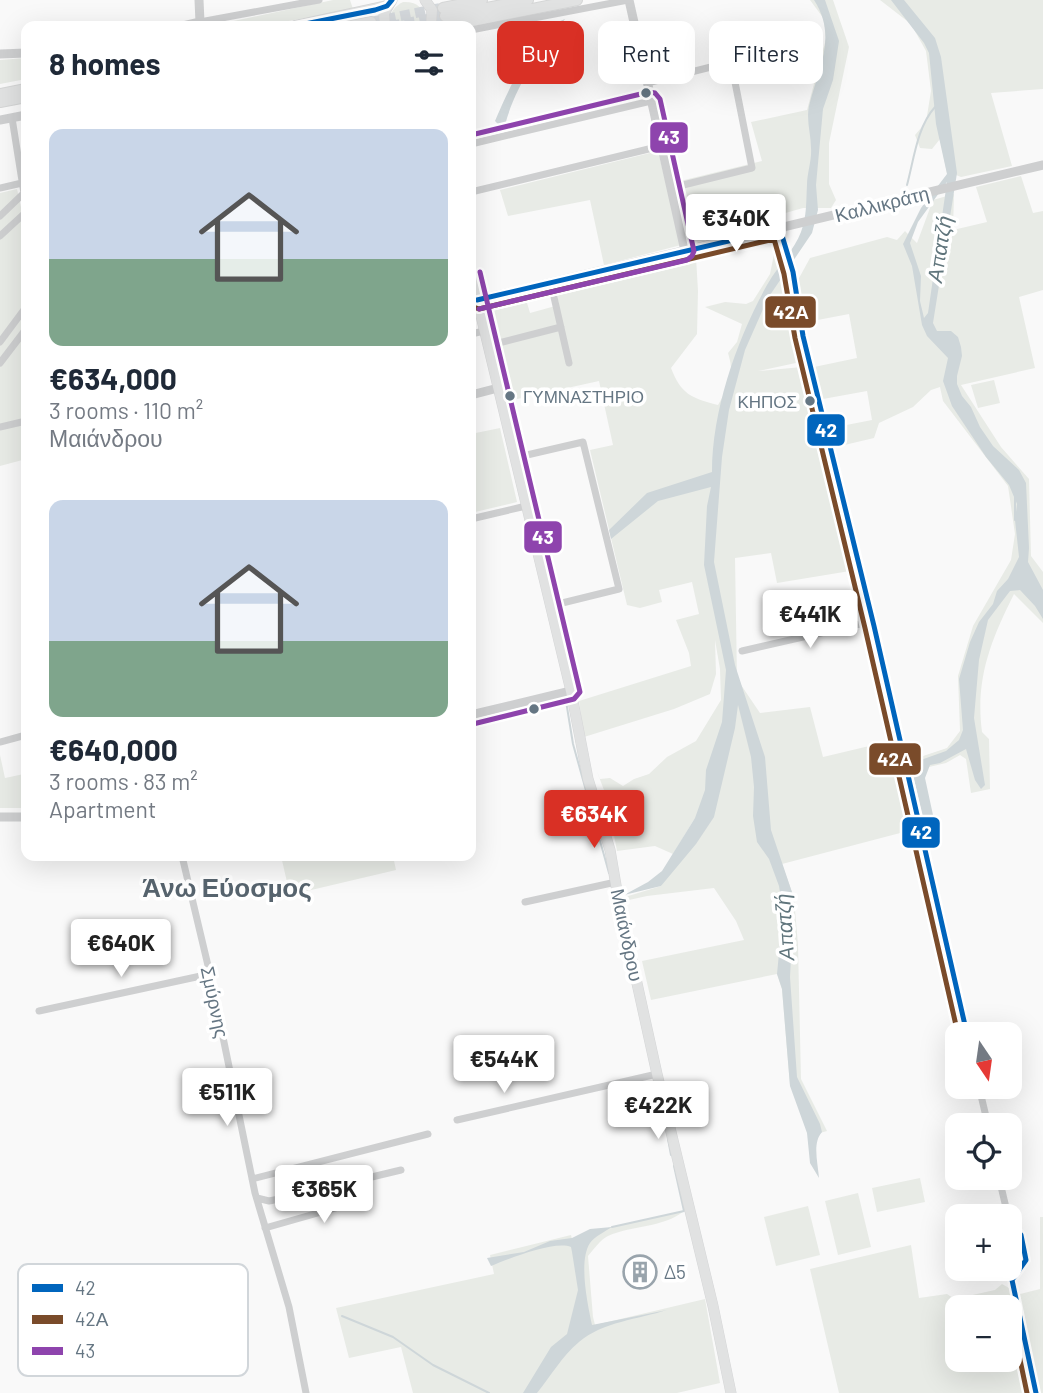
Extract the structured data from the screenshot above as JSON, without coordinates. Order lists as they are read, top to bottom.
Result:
{
  "streets": {
    "main road": ["Μαιάνδρου"],
    "street": ["Καλλικράτη", "Σμύρνης"]
  },
  "crossings": [
    ["Καλλικράτη", "Μαιάνδρου"]
  ],
  "districts": ["Άνω Εύοσμος"],
  "water": ["Απατζή"],
  "places": {
    "other": ["ΓΥΜΝΑΣΤΗΡΙΟ", "ΚΗΠΟΣ"],
    "building": ["Δ5"]
  },
  "lines": ["transit line 42", "transit line 43", "transit line 42Α"],
  "legend": ["42", "42Α", "43"],
  "north": "bottom",
  "page": {
    "chip": ["Buy", "Rent", "Filters"],
    "heading": "8 homes",
    "list": [
      {
        "name": "€634,000",
        "note": "3 rooms · 110 m² · Μαιάνδρου"
      },
      {
        "name": "€640,000",
        "note": "3 rooms · 83 m² · Apartment"
      }
    ],
    "price": [
      "€340K",
      "€441K",
      "€634K",
      "€640K",
      "€544K",
      "€511K",
      "€422K",
      "€365K"
    ],
    "map_buttons": ["+", "−"]
  }
}
